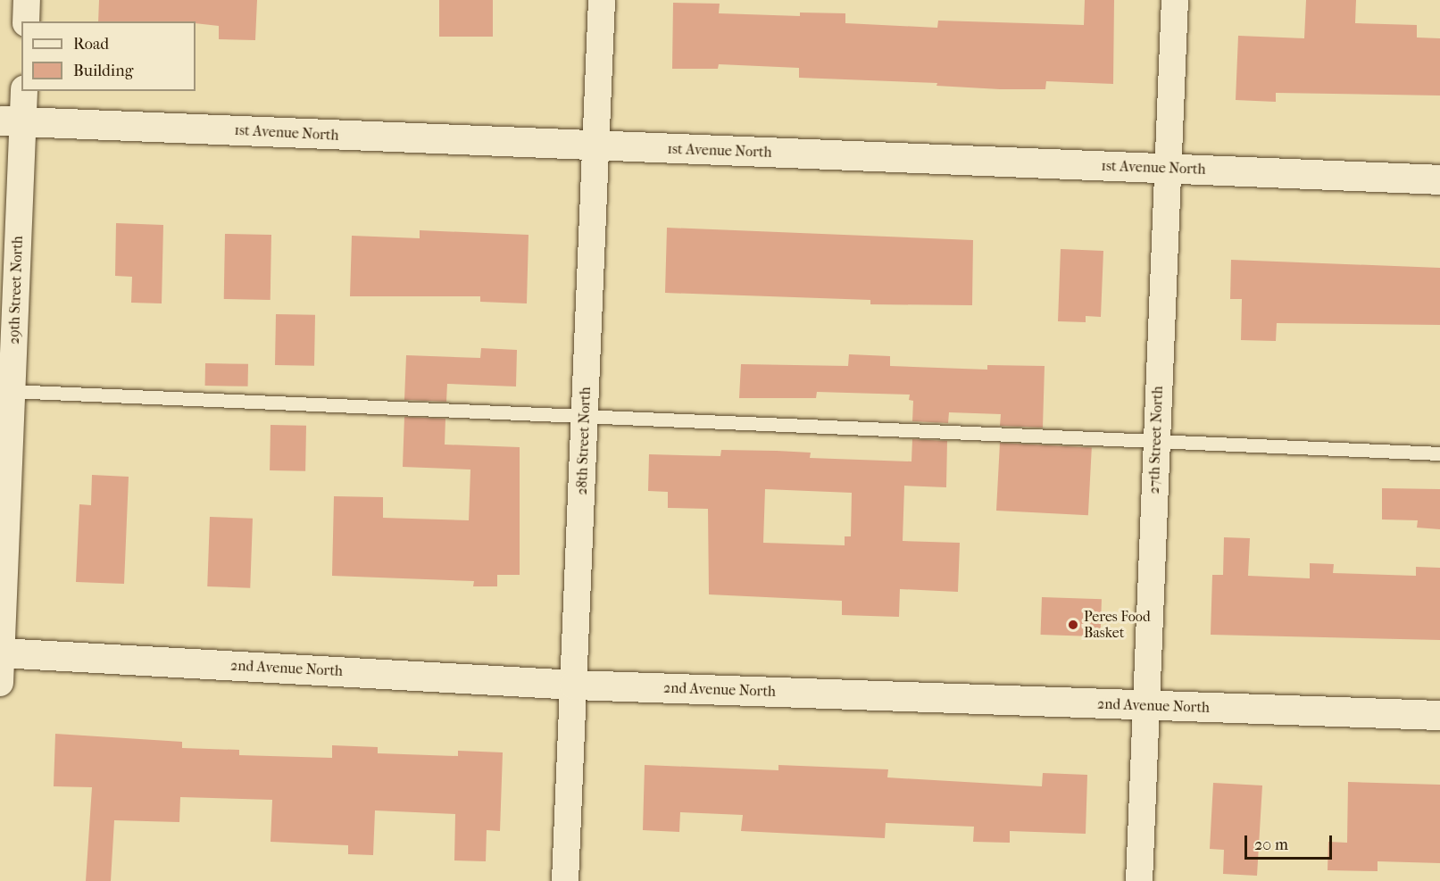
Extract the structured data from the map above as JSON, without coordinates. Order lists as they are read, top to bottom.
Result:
{
  "streets": {
    "main road": ["1st Avenue North", "2nd Avenue North"],
    "street": ["29th Street North", "27th Street North", "28th Street North"]
  },
  "crossings": [
    ["1st Avenue North", "29th Street North"],
    ["1st Avenue North", "27th Street North"],
    ["1st Avenue North", "28th Street North"],
    ["29th Street North", "2nd Avenue North"],
    ["27th Street North", "2nd Avenue North"],
    ["28th Street North", "2nd Avenue North"]
  ],
  "places": ["Peres Food Basket"],
  "legend": ["Road", "Building"],
  "scale_bar": "20 m"
}
